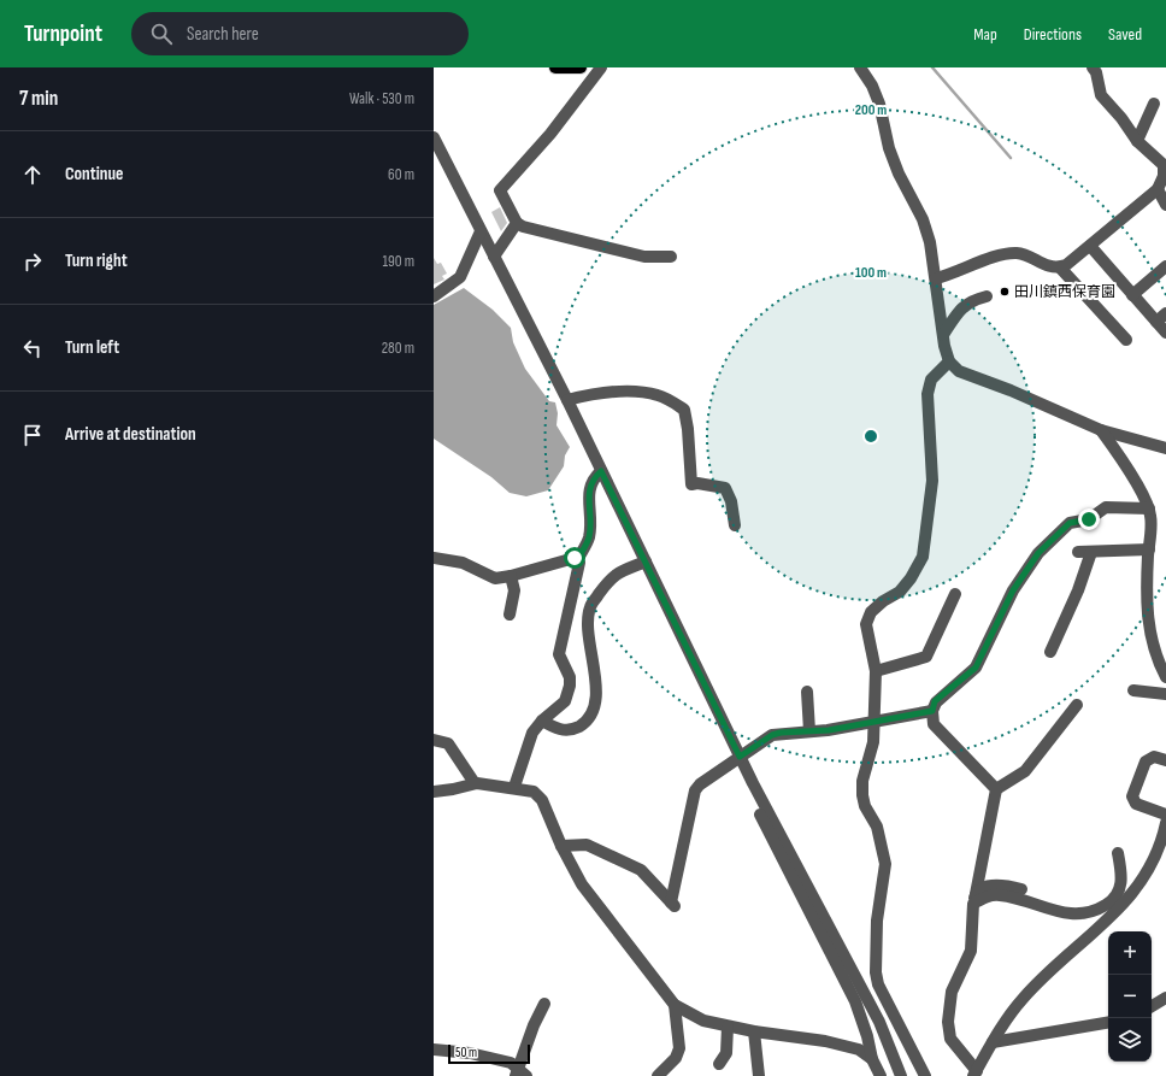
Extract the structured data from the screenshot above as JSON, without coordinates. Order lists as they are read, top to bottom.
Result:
{
  "places": ["田川鎮西保育園"],
  "scale_bar": "50 m",
  "page": {
    "header": "Turnpoint",
    "search": "Search here",
    "nav": ["Map", "Directions", "Saved"],
    "heading": ["7 min", "Walk · 530 m"],
    "list": [
      ["Continue", "60 m"],
      ["Turn right", "190 m"],
      ["Turn left", "280 m"],
      "Arrive at destination"
    ],
    "map_buttons": ["+", "−"],
    "scale": "50 m"
  },
  "rings": ["200 m", "100 m"]
}
